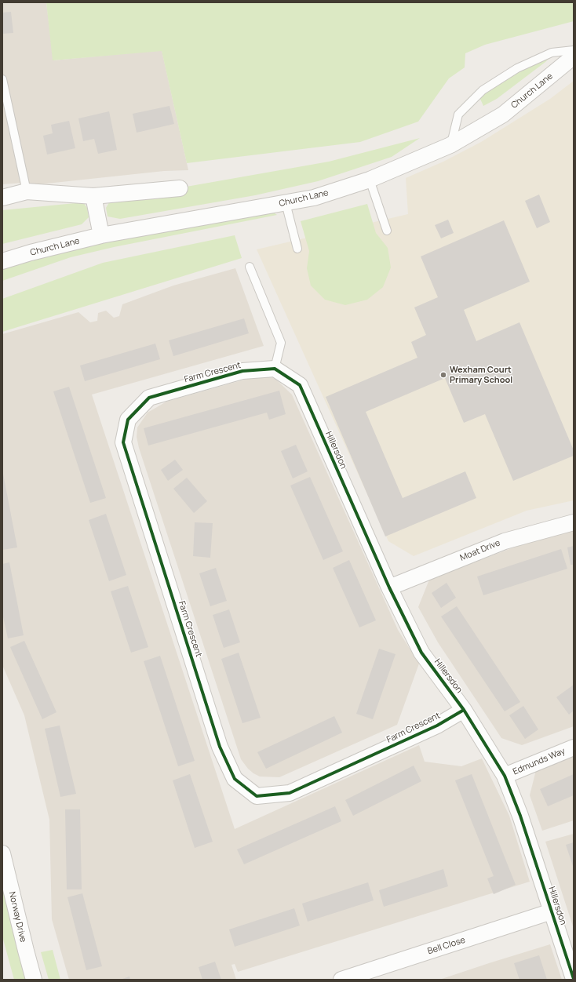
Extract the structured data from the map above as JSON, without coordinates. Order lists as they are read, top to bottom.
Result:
{
  "streets": {
    "street": [
      "Church Lane",
      "Farm Crescent",
      "Hillersdon",
      "Moat Drive",
      "Edmunds Way",
      "Norway Drive",
      "Bell Close"
    ]
  },
  "crossings": [
    ["Farm Crescent", "Hillersdon"],
    ["Hillersdon", "Moat Drive"],
    ["Hillersdon", "Edmunds Way"],
    ["Hillersdon", "Bell Close"]
  ],
  "places": ["Wexham Court Primary School"]
}
